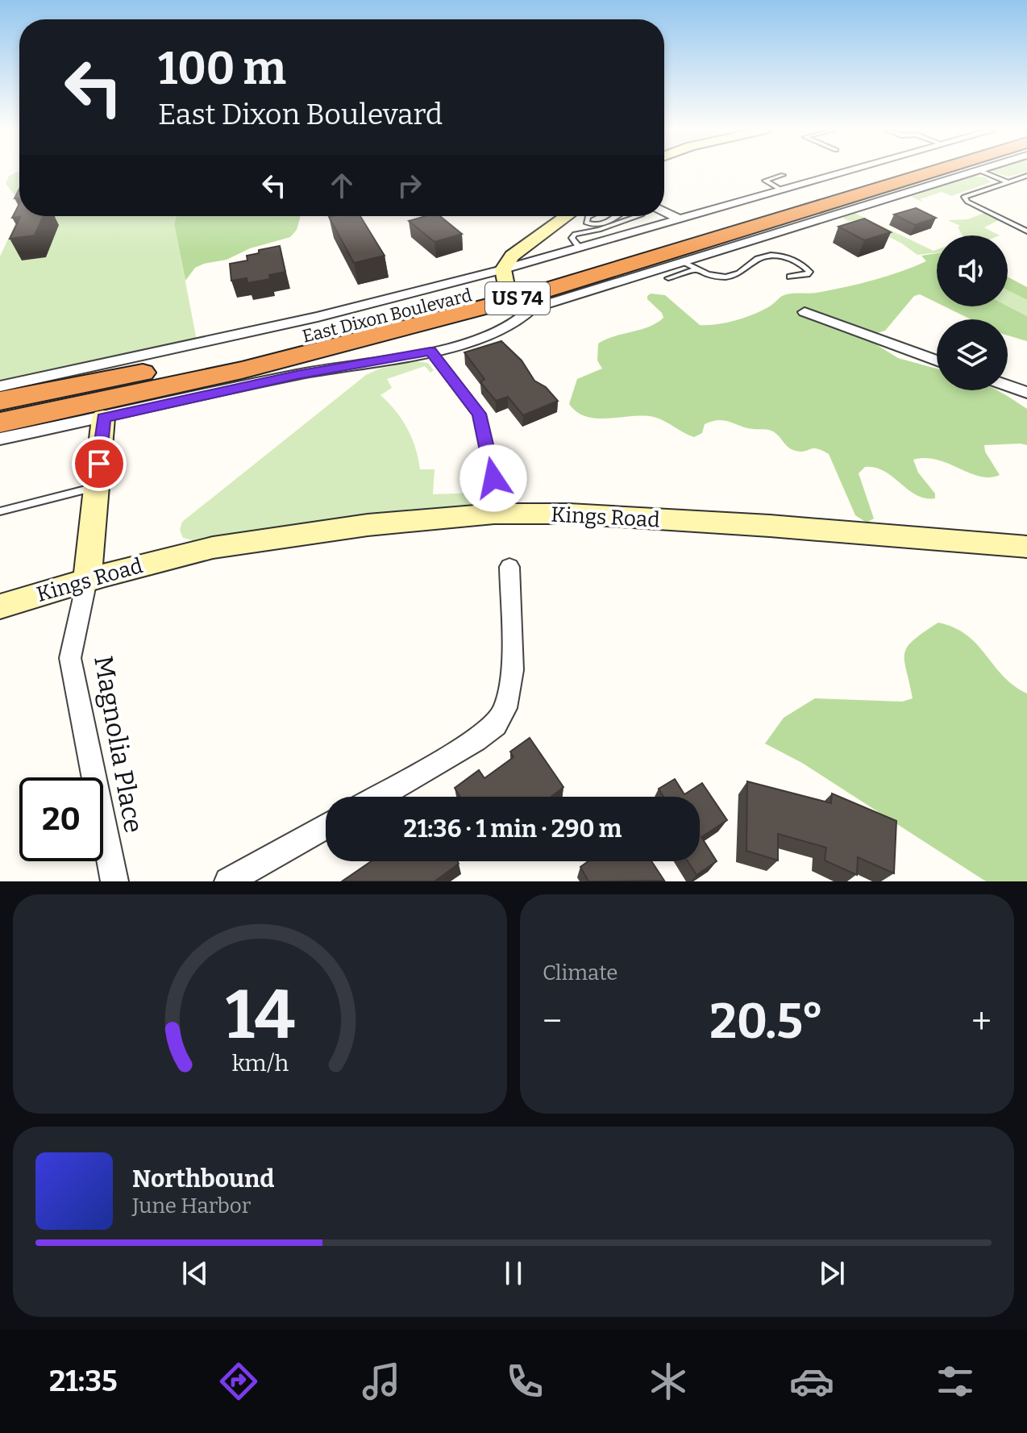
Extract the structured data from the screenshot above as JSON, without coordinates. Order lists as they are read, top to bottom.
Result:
{
  "streets": {
    "highway": ["US 74", "East Dixon Boulevard"],
    "street": ["Kings Road", "Magnolia Place"]
  },
  "crossings": [
    ["Kings Road", "Magnolia Place"]
  ],
  "page": {
    "turn": ["100 m", "East Dixon Boulevard"],
    "limit": "20",
    "trip": "21:36 · 1 min · 290 m",
    "tile": "Climate",
    "heat": ["−", "20.5°", "+"],
    "song": ["Northbound", "June Harbor"],
    "tabs": "21:35",
    "gauge": ["14", "km/h"]
  }
}
